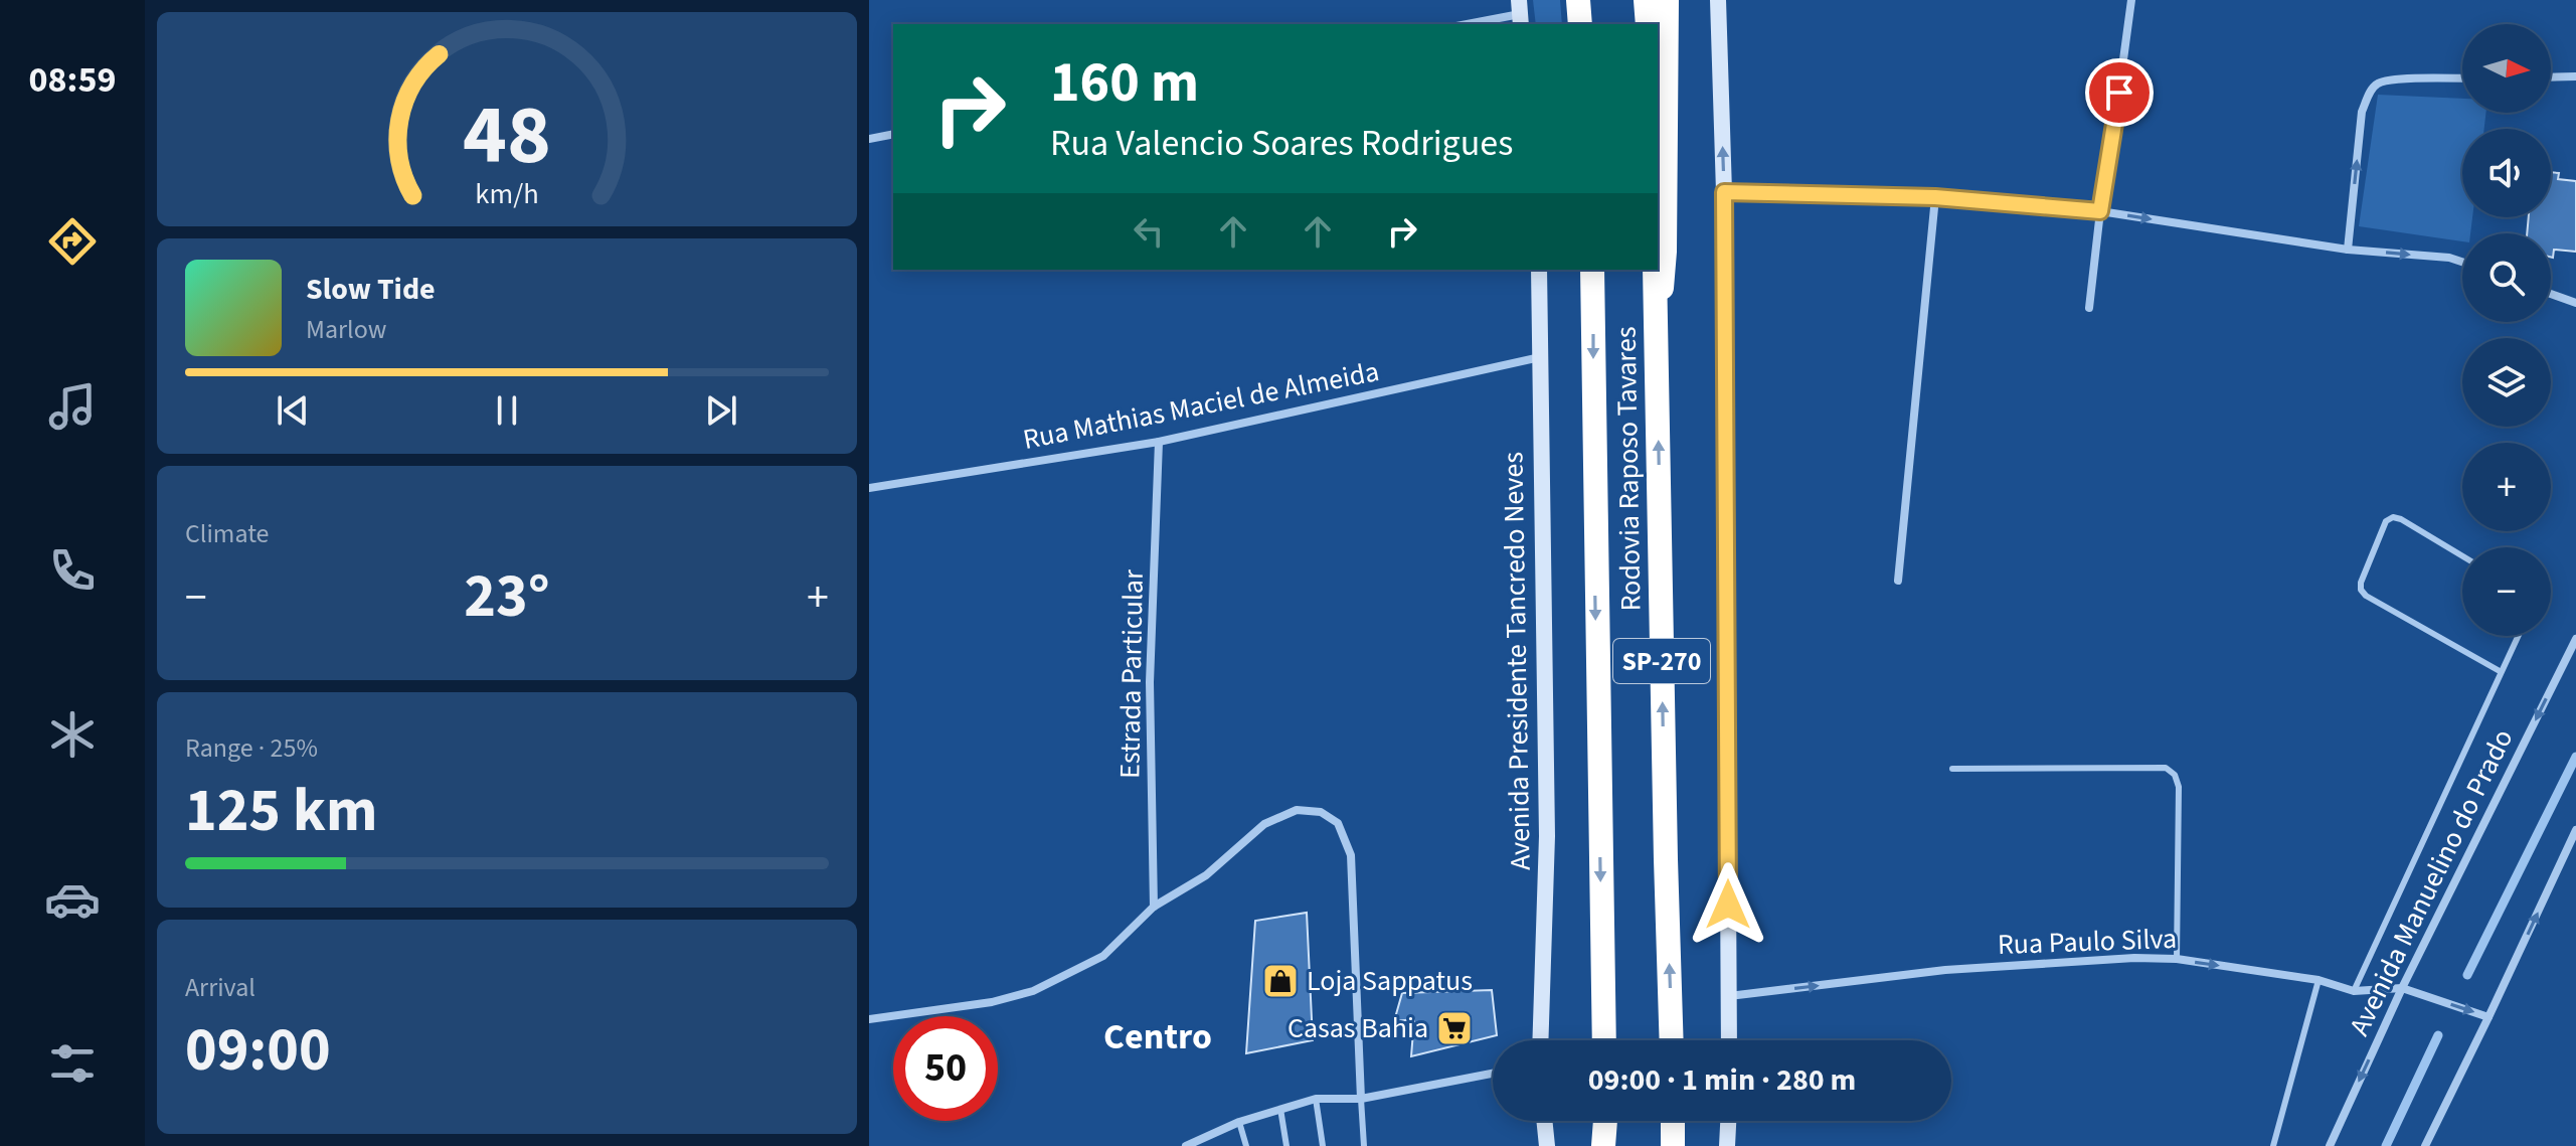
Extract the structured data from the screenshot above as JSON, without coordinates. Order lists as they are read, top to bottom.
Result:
{
  "streets": {
    "highway": ["Rodovia Raposo Tavares", "SP-270"],
    "main road": ["Avenida Presidente Tancredo Neves"],
    "street": [
      "Rua Mathias Maciel de Almeida",
      "Estrada Particular",
      "Avenida Manuelino do Prado",
      "Rua Paulo Silva"
    ]
  },
  "crossings": [
    ["Rua Mathias Maciel de Almeida", "Avenida Presidente Tancredo Neves"],
    ["Rua Mathias Maciel de Almeida", "Estrada Particular"],
    ["Avenida Manuelino do Prado", "Rua Paulo Silva"]
  ],
  "one_way": ["Avenida Manuelino do Prado", "Rua Paulo Silva"],
  "districts": ["Centro"],
  "places": {
    "shop": ["Loja Sappatus"],
    "supermarket": ["Casas Bahia"]
  },
  "north": "right",
  "page": {
    "tabs": "08:59",
    "map_buttons": ["+", "−"],
    "turn": ["160 m", "Rua Valencio Soares Rodrigues"],
    "song": ["Slow Tide", "Marlow"],
    "tile": [
      "Climate",
      ["Range · 25%", "125 km"],
      ["Arrival", "09:00"]
    ],
    "heat": ["−", "23°", "+"],
    "limit": "50",
    "trip": "09:00 · 1 min · 280 m",
    "gauge": ["48", "km/h"]
  }
}
